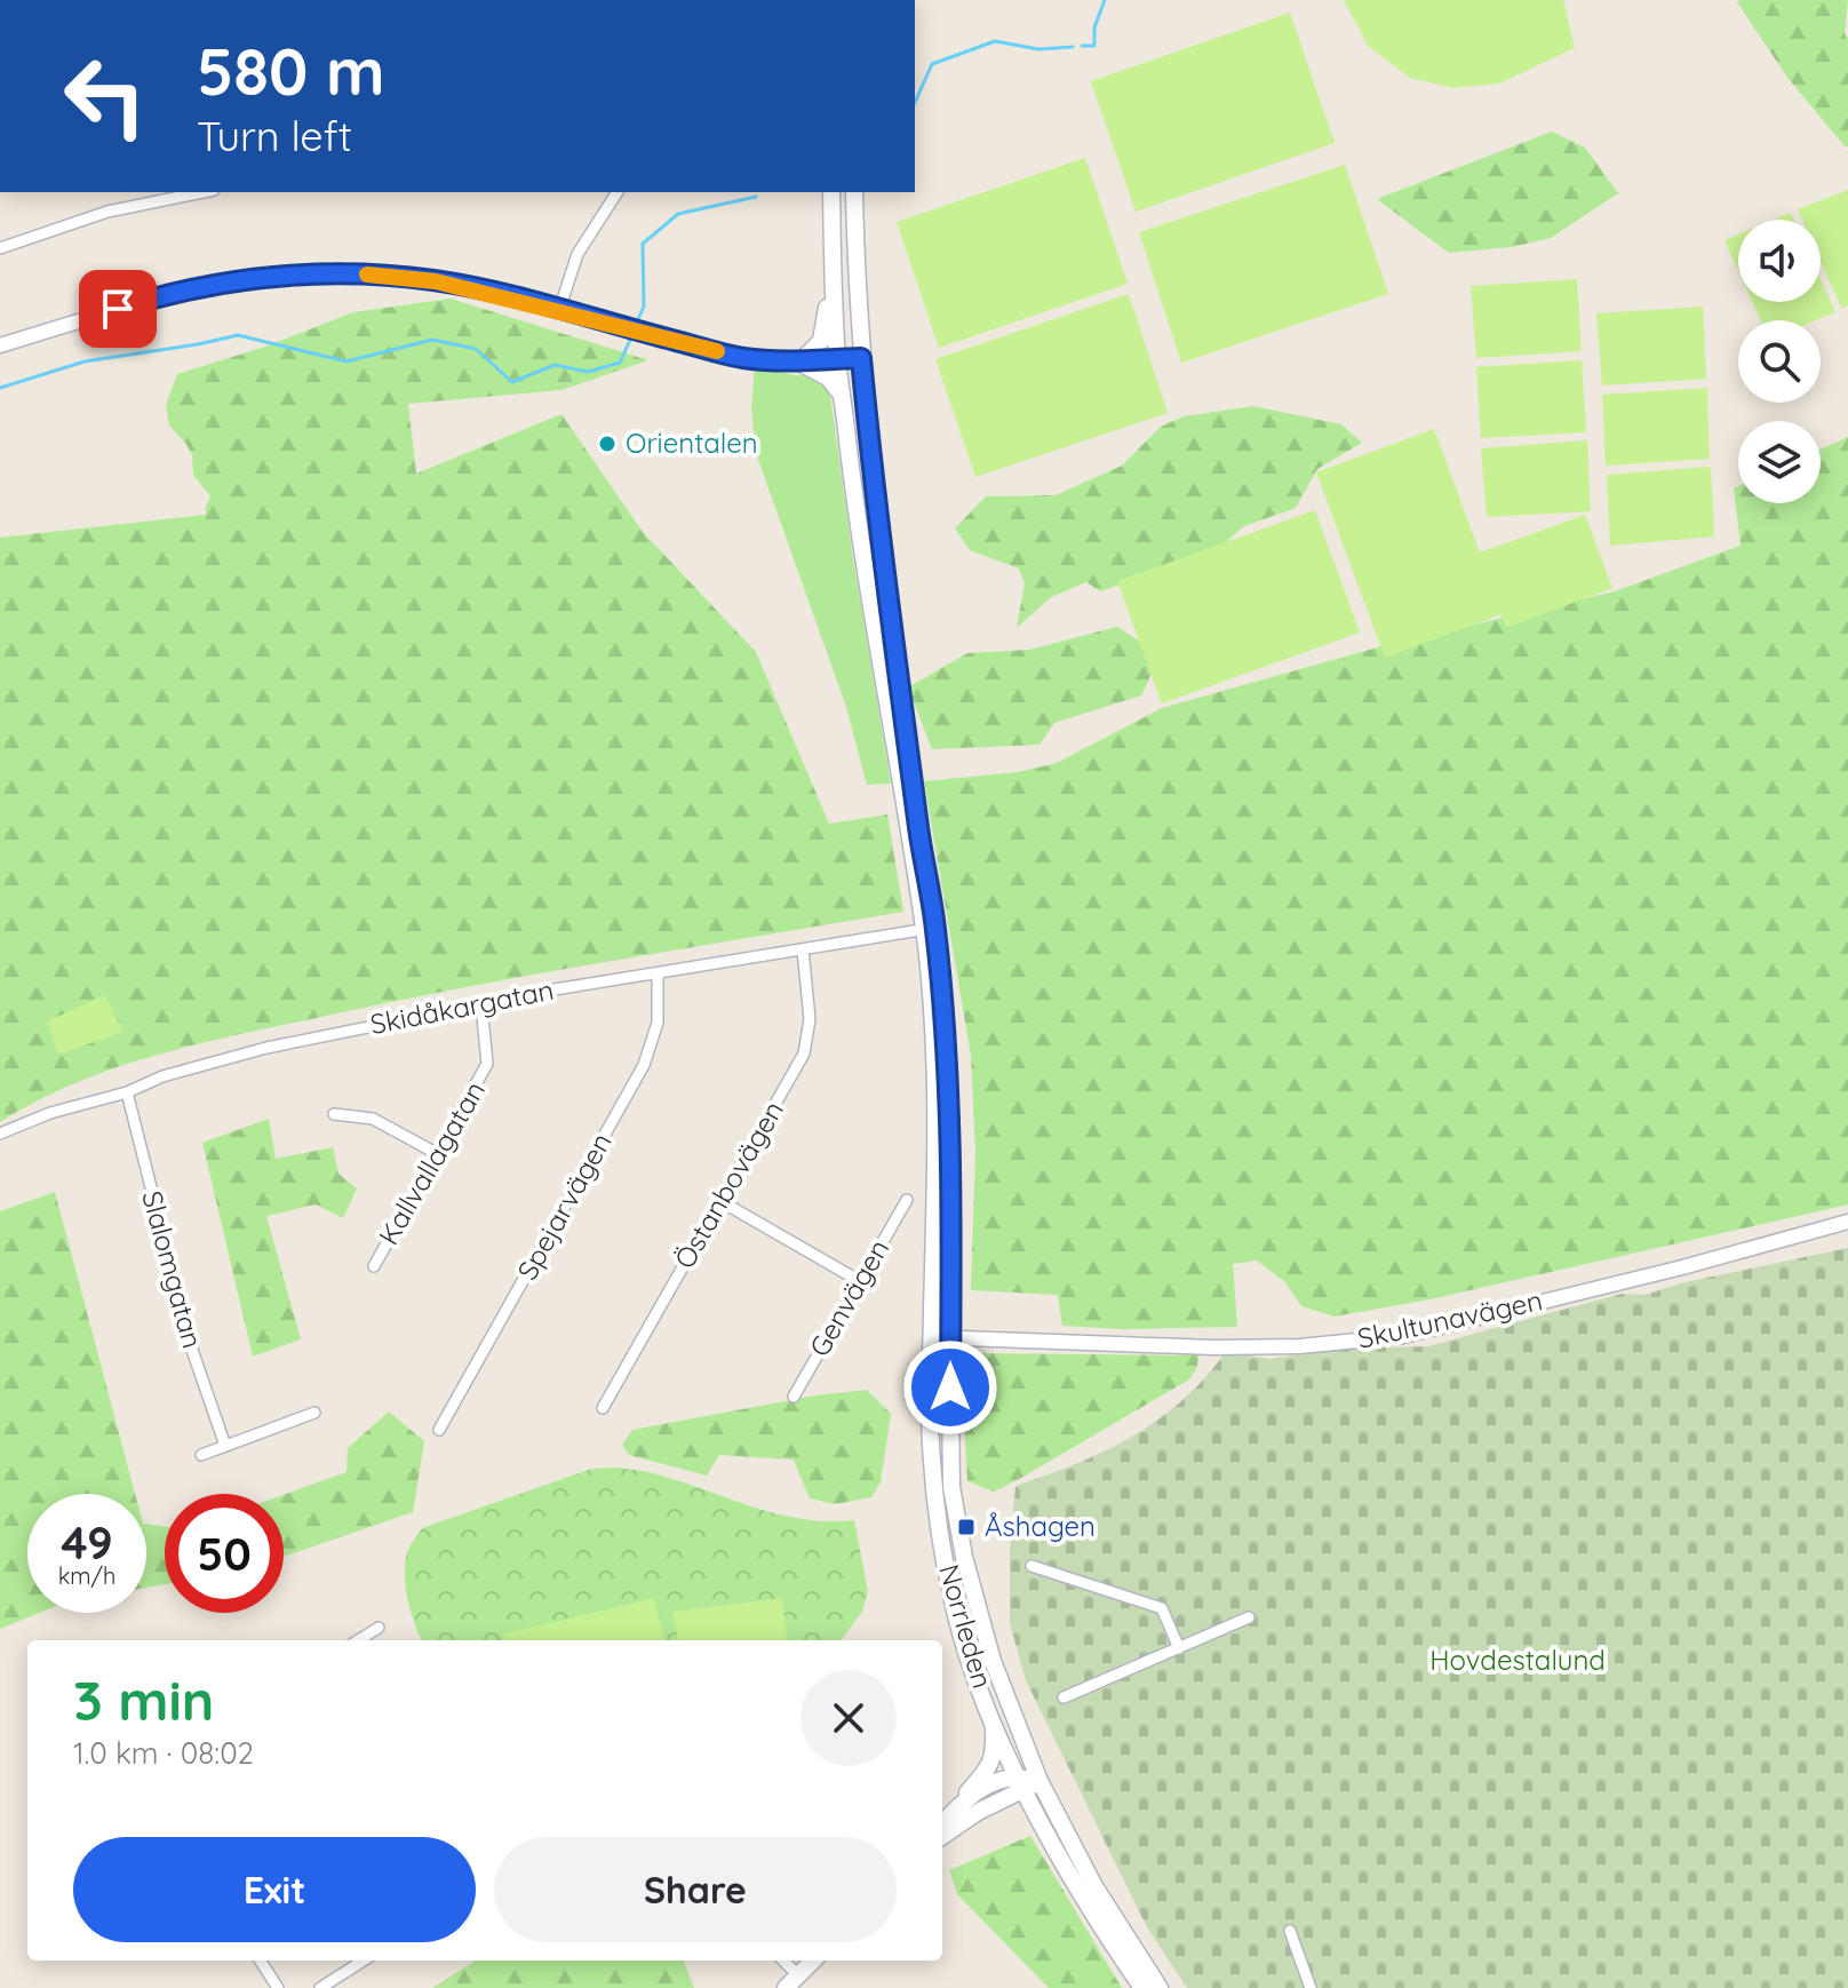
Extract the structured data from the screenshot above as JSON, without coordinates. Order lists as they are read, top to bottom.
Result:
{
  "streets": {
    "main road": ["Norrleden"],
    "street": [
      "Skidåkargatan",
      "Kallvallagatan",
      "Östanbovägen",
      "Spejarvägen",
      "Slalomgatan",
      "Genvägen",
      "Skultunavägen"
    ]
  },
  "crossings": [
    ["Skidåkargatan", "Kallvallagatan"],
    ["Skidåkargatan", "Östanbovägen"],
    ["Skidåkargatan", "Spejarvägen"],
    ["Skidåkargatan", "Slalomgatan"],
    ["Skidåkargatan", "Norrleden"],
    ["Skultunavägen", "Norrleden"]
  ],
  "parks": ["Hovdestalund"],
  "places": {
    "other": ["Orientalen"],
    "transit": ["Åshagen"]
  },
  "page": {
    "turn": ["580 m", "Turn left"],
    "speed": "49 km/h",
    "limit": "50",
    "heading": ["3 min", "1.0 km · 08:02"],
    "buttons": ["Exit", "Share"]
  }
}
